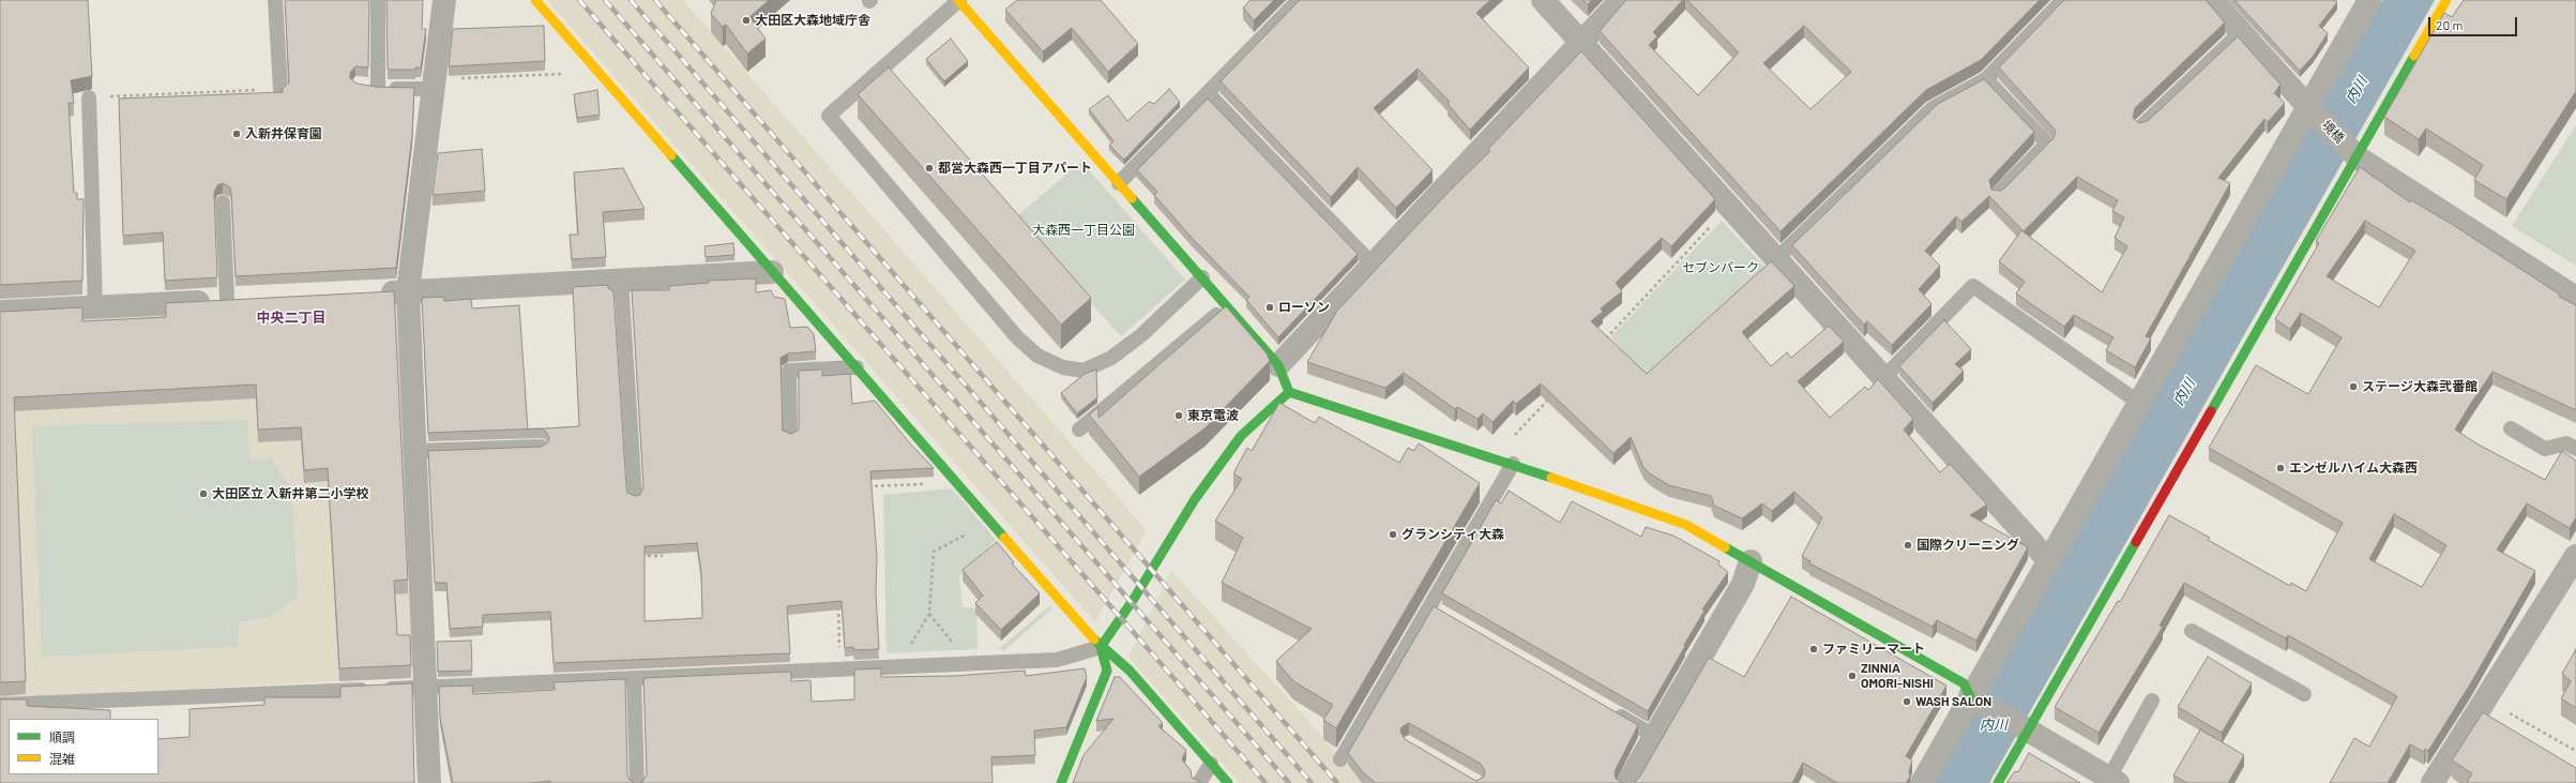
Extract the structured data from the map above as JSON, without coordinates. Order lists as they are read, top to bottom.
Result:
{
  "streets": {
    "street": ["境橋"]
  },
  "districts": ["中央二丁目"],
  "water": ["内川"],
  "parks": ["大森西一丁目公園", "セブンパーク"],
  "places": [
    "大田区大森地域庁舎",
    "入新井保育園",
    "都営大森西一丁目アパート",
    "ローソン",
    "ステージ大森弐番館",
    "東京電波",
    "エンゼルハイム大森西",
    "大田区立 入新井第二小学校",
    "グランシティ大森",
    "国際クリーニング",
    "ファミリーマート",
    "ZINNIA OMORI-NISHI",
    "WASH SALON"
  ],
  "legend": ["順調", "混雑"],
  "scale_bar": "20 m"
}
